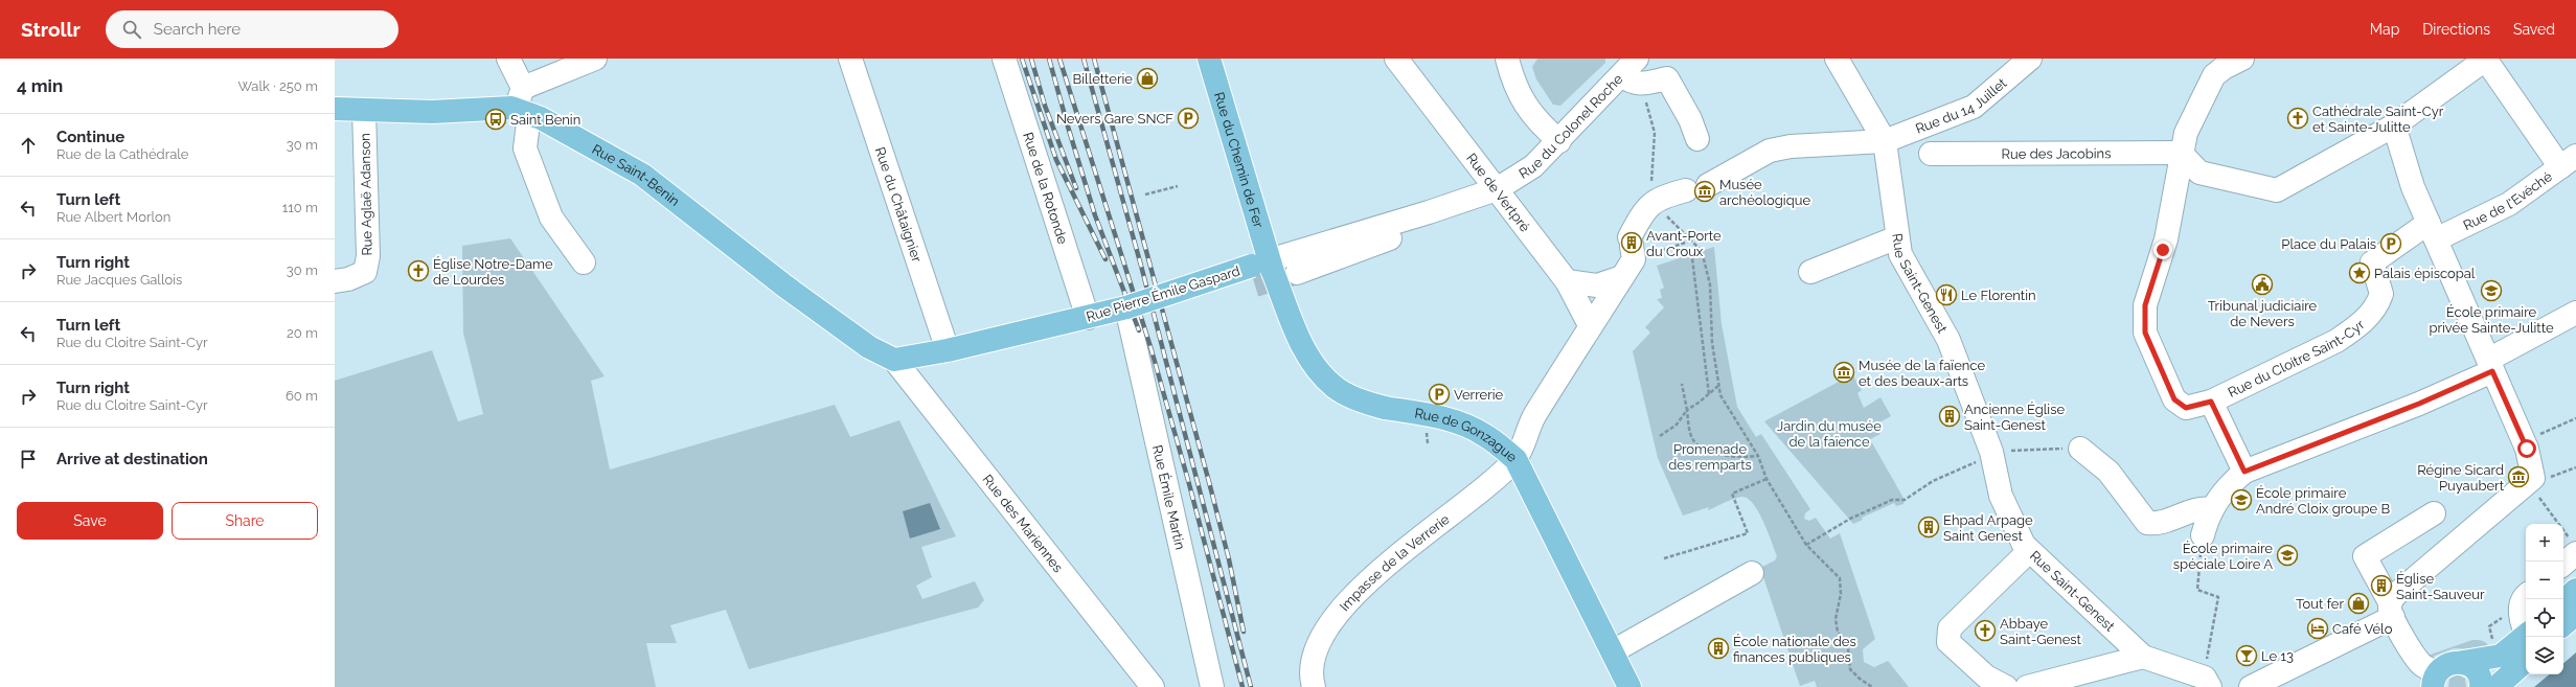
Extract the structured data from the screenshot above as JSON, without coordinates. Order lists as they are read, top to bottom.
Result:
{
  "streets": {
    "main road": [
      "Rue du Chemin de Fer",
      "Rue Saint-Benin",
      "Rue Pierre Émile Gaspard",
      "Rue de Gonzague"
    ],
    "street": [
      "Rue du 14 Juillet",
      "Rue du Colonel Roche",
      "Rue des Jacobins",
      "Rue de la Rotonde",
      "Rue de Vertpré",
      "Rue Aglaë Adanson",
      "Rue de l'Evéché",
      "Rue du Châtaignier",
      "Rue Saint-Genest",
      "Rue du Cloitre Saint-Cyr",
      "Rue Émile Martin",
      "Rue des Mariennes",
      "Impasse de la Verrerie"
    ]
  },
  "crossings": [
    ["Rue du 14 Juillet", "Rue Saint-Genest"],
    ["Rue du Colonel Roche", "Rue de Vertpré"],
    ["Rue du Colonel Roche", "Rue Pierre Émile Gaspard"],
    ["Rue des Jacobins", "Rue du Cloitre Saint-Cyr"],
    ["Rue du Chemin de Fer", "Rue Pierre Émile Gaspard"],
    ["Rue du Chemin de Fer", "Rue de Gonzague"],
    ["Rue Saint-Benin", "Rue Pierre Émile Gaspard"],
    ["Rue Saint-Benin", "Rue des Mariennes"],
    ["Rue de la Rotonde", "Rue Pierre Émile Gaspard"],
    ["Rue de l'Evéché", "Rue du Cloitre Saint-Cyr"],
    ["Rue du Châtaignier", "Rue Pierre Émile Gaspard"],
    ["Rue Pierre Émile Gaspard", "Rue de Gonzague"],
    ["Rue Pierre Émile Gaspard", "Rue Émile Martin"],
    ["Rue Pierre Émile Gaspard", "Rue des Mariennes"],
    ["Rue de Gonzague", "Impasse de la Verrerie"]
  ],
  "parks": ["Jardin du musée de la faïence", "Promenade des remparts"],
  "places": {
    "shop": ["Billetterie", "Tout fer"],
    "parking": ["Nevers Gare SNCF", "Place du Palais", "Verrerie"],
    "church": ["Cathédrale Saint-Cyr et Sainte-Julitte", "Église Notre-Dame de Lourdes", "Abbaye Saint-Genest"],
    "bus stop": ["Saint Benin"],
    "museum": ["Musée archéologique", "Musée de la faïence et des beaux-arts", "Régine Sicard Puyaubert"],
    "building": [
      "Avant-Porte du Croux",
      "Ancienne Église Saint-Genest",
      "Ehpad Arpage Saint Genest",
      "Église Saint-Sauveur",
      "École nationale des finances publiques"
    ],
    "place": ["Palais épiscopal"],
    "public building": ["Tribunal judiciaire de Nevers"],
    "school or university": ["École primaire privée Sainte-Julitte", "École primaire André Cloix groupe B", "École primaire spéciale Loire A"],
    "restaurant": ["Le Florentin"],
    "hotel": ["Café Vélo"],
    "bar": ["Le 13"]
  },
  "page": {
    "header": "Strollr",
    "search": "Search here",
    "nav": ["Map", "Directions", "Saved"],
    "heading": ["4 min", "Walk · 250 m"],
    "list": [
      ["Continue", "Rue de la Cathédrale", "30 m"],
      ["Turn left", "Rue Albert Morlon", "110 m"],
      ["Turn right", "Rue Jacques Gallois", "30 m"],
      ["Turn left", "Rue du Cloitre Saint-Cyr", "20 m"],
      ["Turn right", "Rue du Cloitre Saint-Cyr", "60 m"],
      "Arrive at destination"
    ],
    "buttons": ["Save", "Share"],
    "map_buttons": ["+", "−"]
  }
}
